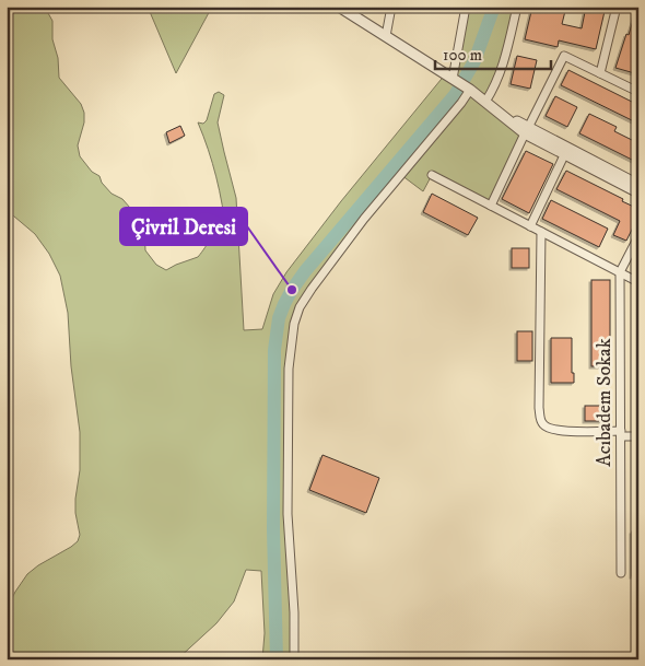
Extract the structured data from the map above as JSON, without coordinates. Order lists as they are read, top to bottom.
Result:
{
  "streets": {
    "street": ["Acıbadem Sokak"]
  },
  "places": ["Çivril Deresi"],
  "scale_bar": "100 m"
}
